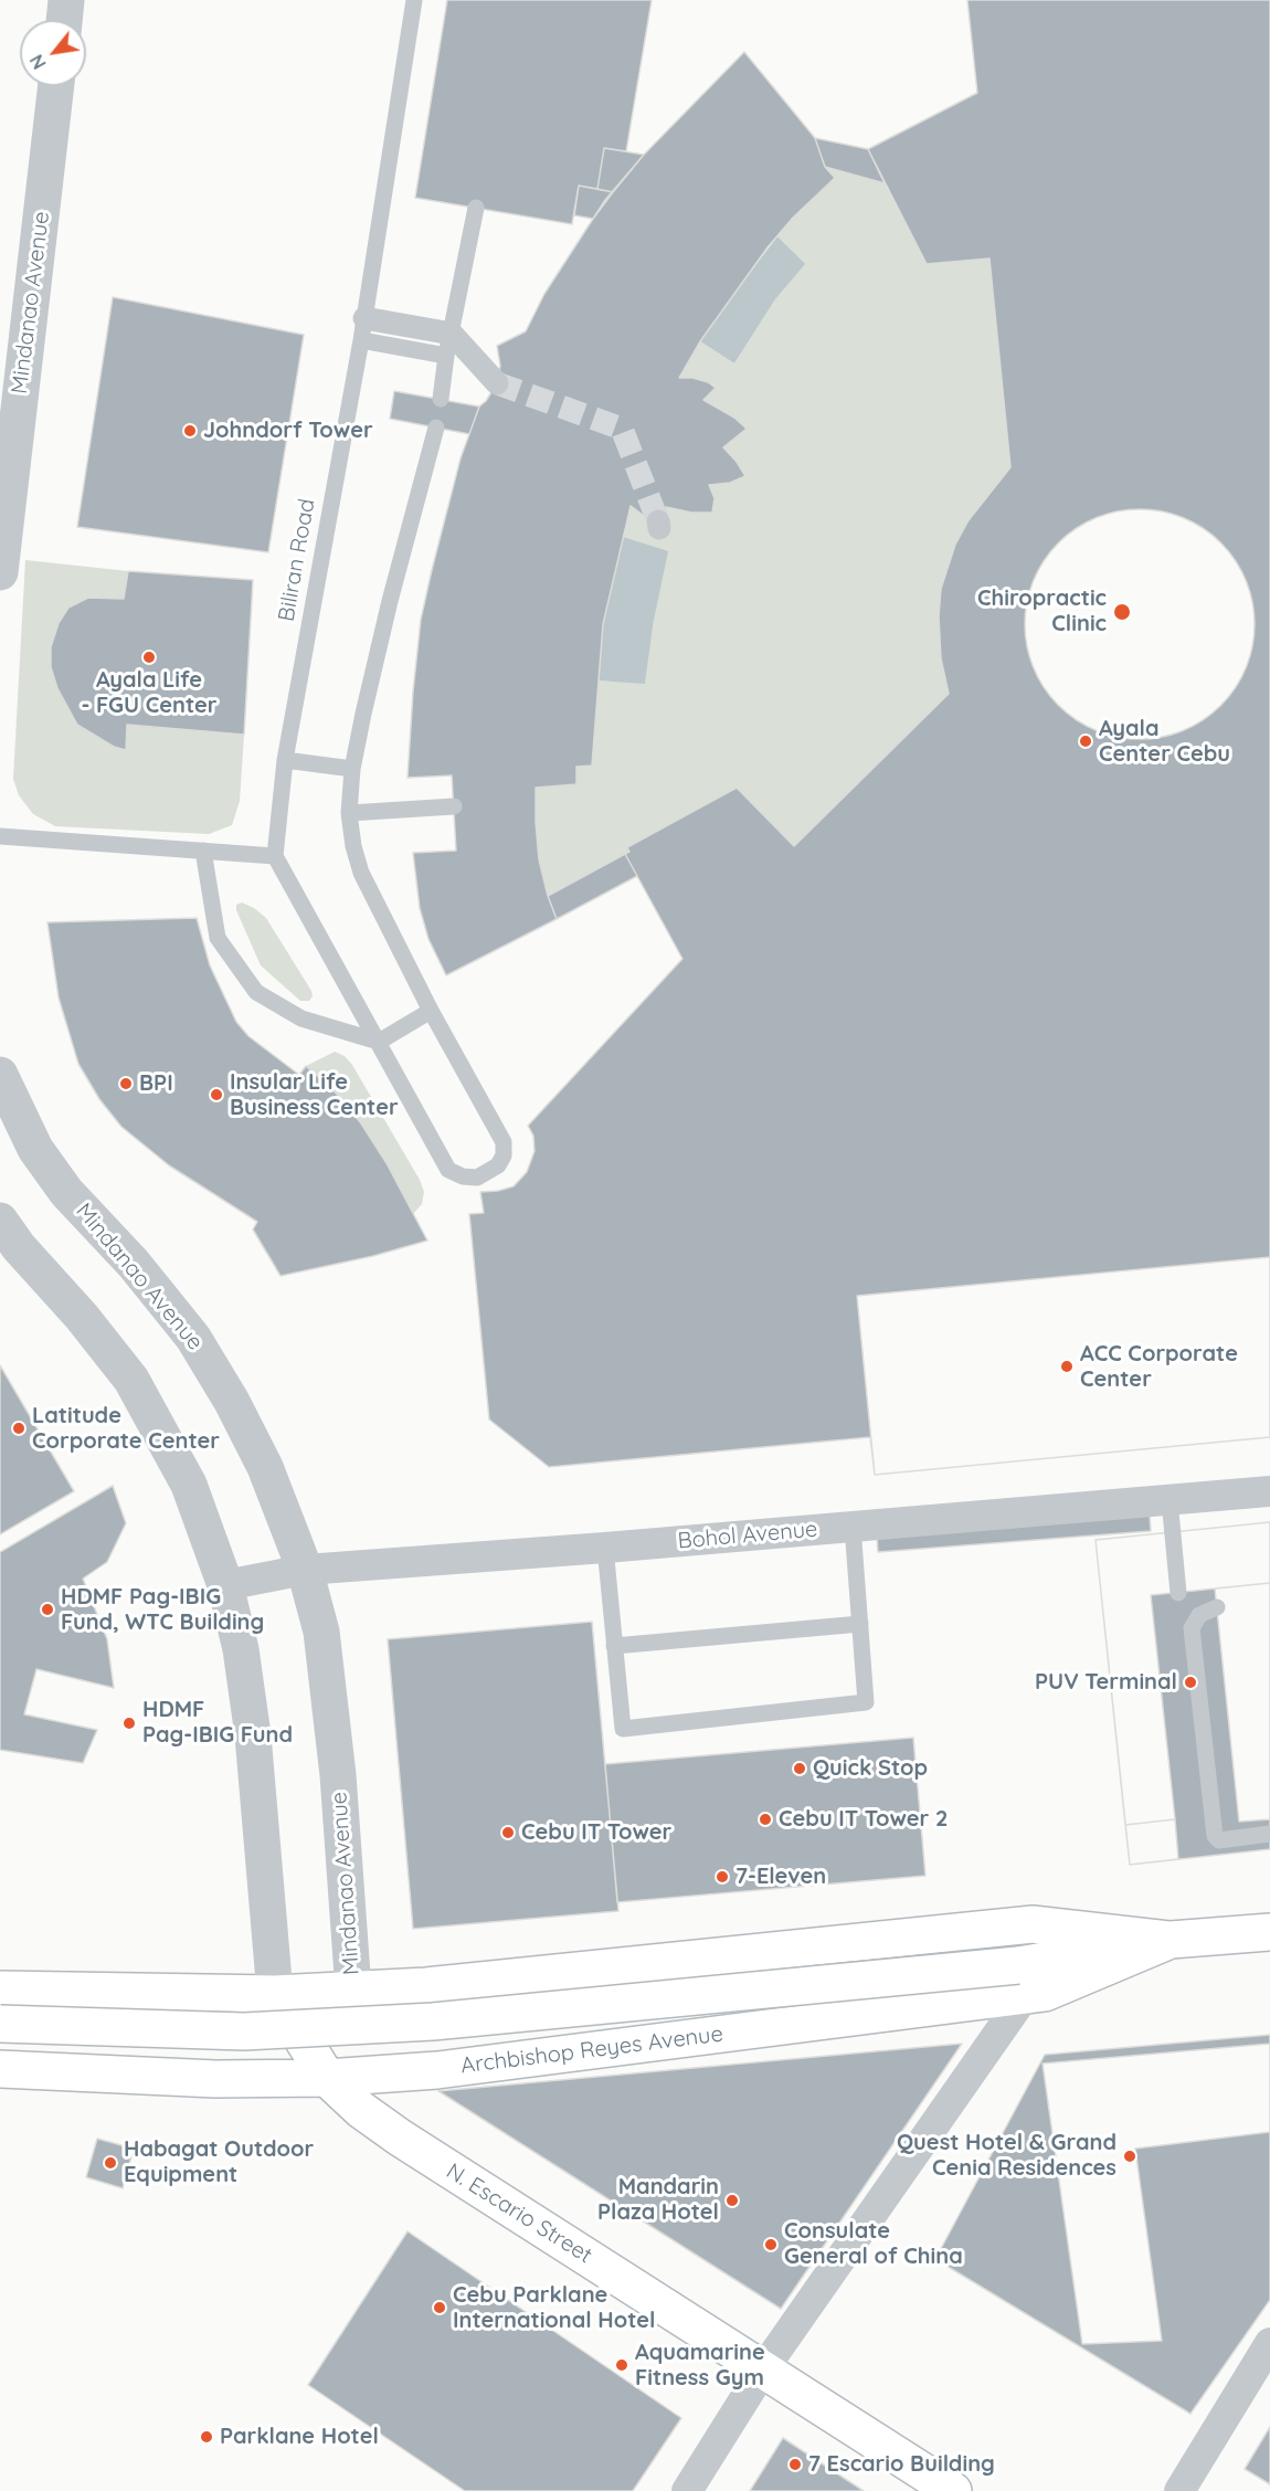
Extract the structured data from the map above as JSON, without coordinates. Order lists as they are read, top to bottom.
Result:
{
  "streets": {
    "main road": ["Mindanao Avenue", "Archbishop Reyes Avenue", "N. Escario Street"],
    "street": ["Bohol Avenue"],
    "lane": ["Biliran Road"]
  },
  "crossings": [
    ["Mindanao Avenue", "Bohol Avenue"],
    ["Mindanao Avenue", "Archbishop Reyes Avenue"],
    ["Mindanao Avenue", "N. Escario Street"],
    ["Archbishop Reyes Avenue", "N. Escario Street"]
  ],
  "places": [
    "Johndorf Tower",
    "Chiropractic Clinic",
    "Ayala Life - FGU Center",
    "Ayala Center Cebu",
    "BPI",
    "Insular Life Business Center",
    "ACC Corporate Center",
    "Latitude Corporate Center",
    "HDMF Pag-IBIG Fund, WTC Building",
    "PUV Terminal",
    "HDMF Pag-IBIG Fund",
    "Quick Stop",
    "Cebu IT Tower 2",
    "Cebu IT Tower",
    "7-Eleven",
    "Quest Hotel & Grand Cenia Residences",
    "Habagat Outdoor Equipment",
    "Mandarin Plaza Hotel",
    "Consulate General of China",
    "Cebu Parklane International Hotel",
    "Aquamarine Fitness Gym",
    "Parklane Hotel",
    "7 Escario Building"
  ],
  "north": "bottom left"
}
